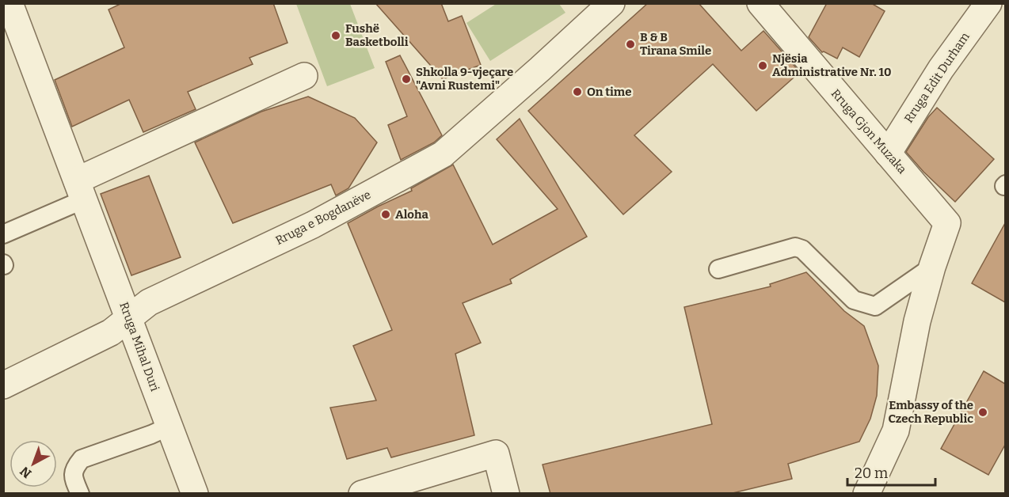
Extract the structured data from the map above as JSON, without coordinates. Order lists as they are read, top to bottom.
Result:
{
  "streets": {
    "street": [
      "Rruga Edit Durham",
      "Rruga Gjon Muzaka",
      "Rruga e Bogdanëve",
      "Rruga Mihal Duri"
    ]
  },
  "crossings": [
    ["Rruga Edit Durham", "Rruga Gjon Muzaka"],
    ["Rruga e Bogdanëve", "Rruga Mihal Duri"]
  ],
  "places": [
    "Fushë Basketbolli",
    "B & B Tirana Smile",
    "Njësia Administrative Nr. 10",
    "Shkolla 9-vjeçare \"Avni Rustemi\"",
    "On time",
    "Aloha",
    "Embassy of the Czech Republic"
  ],
  "scale_bar": "20 m",
  "north": "bottom left"
}
